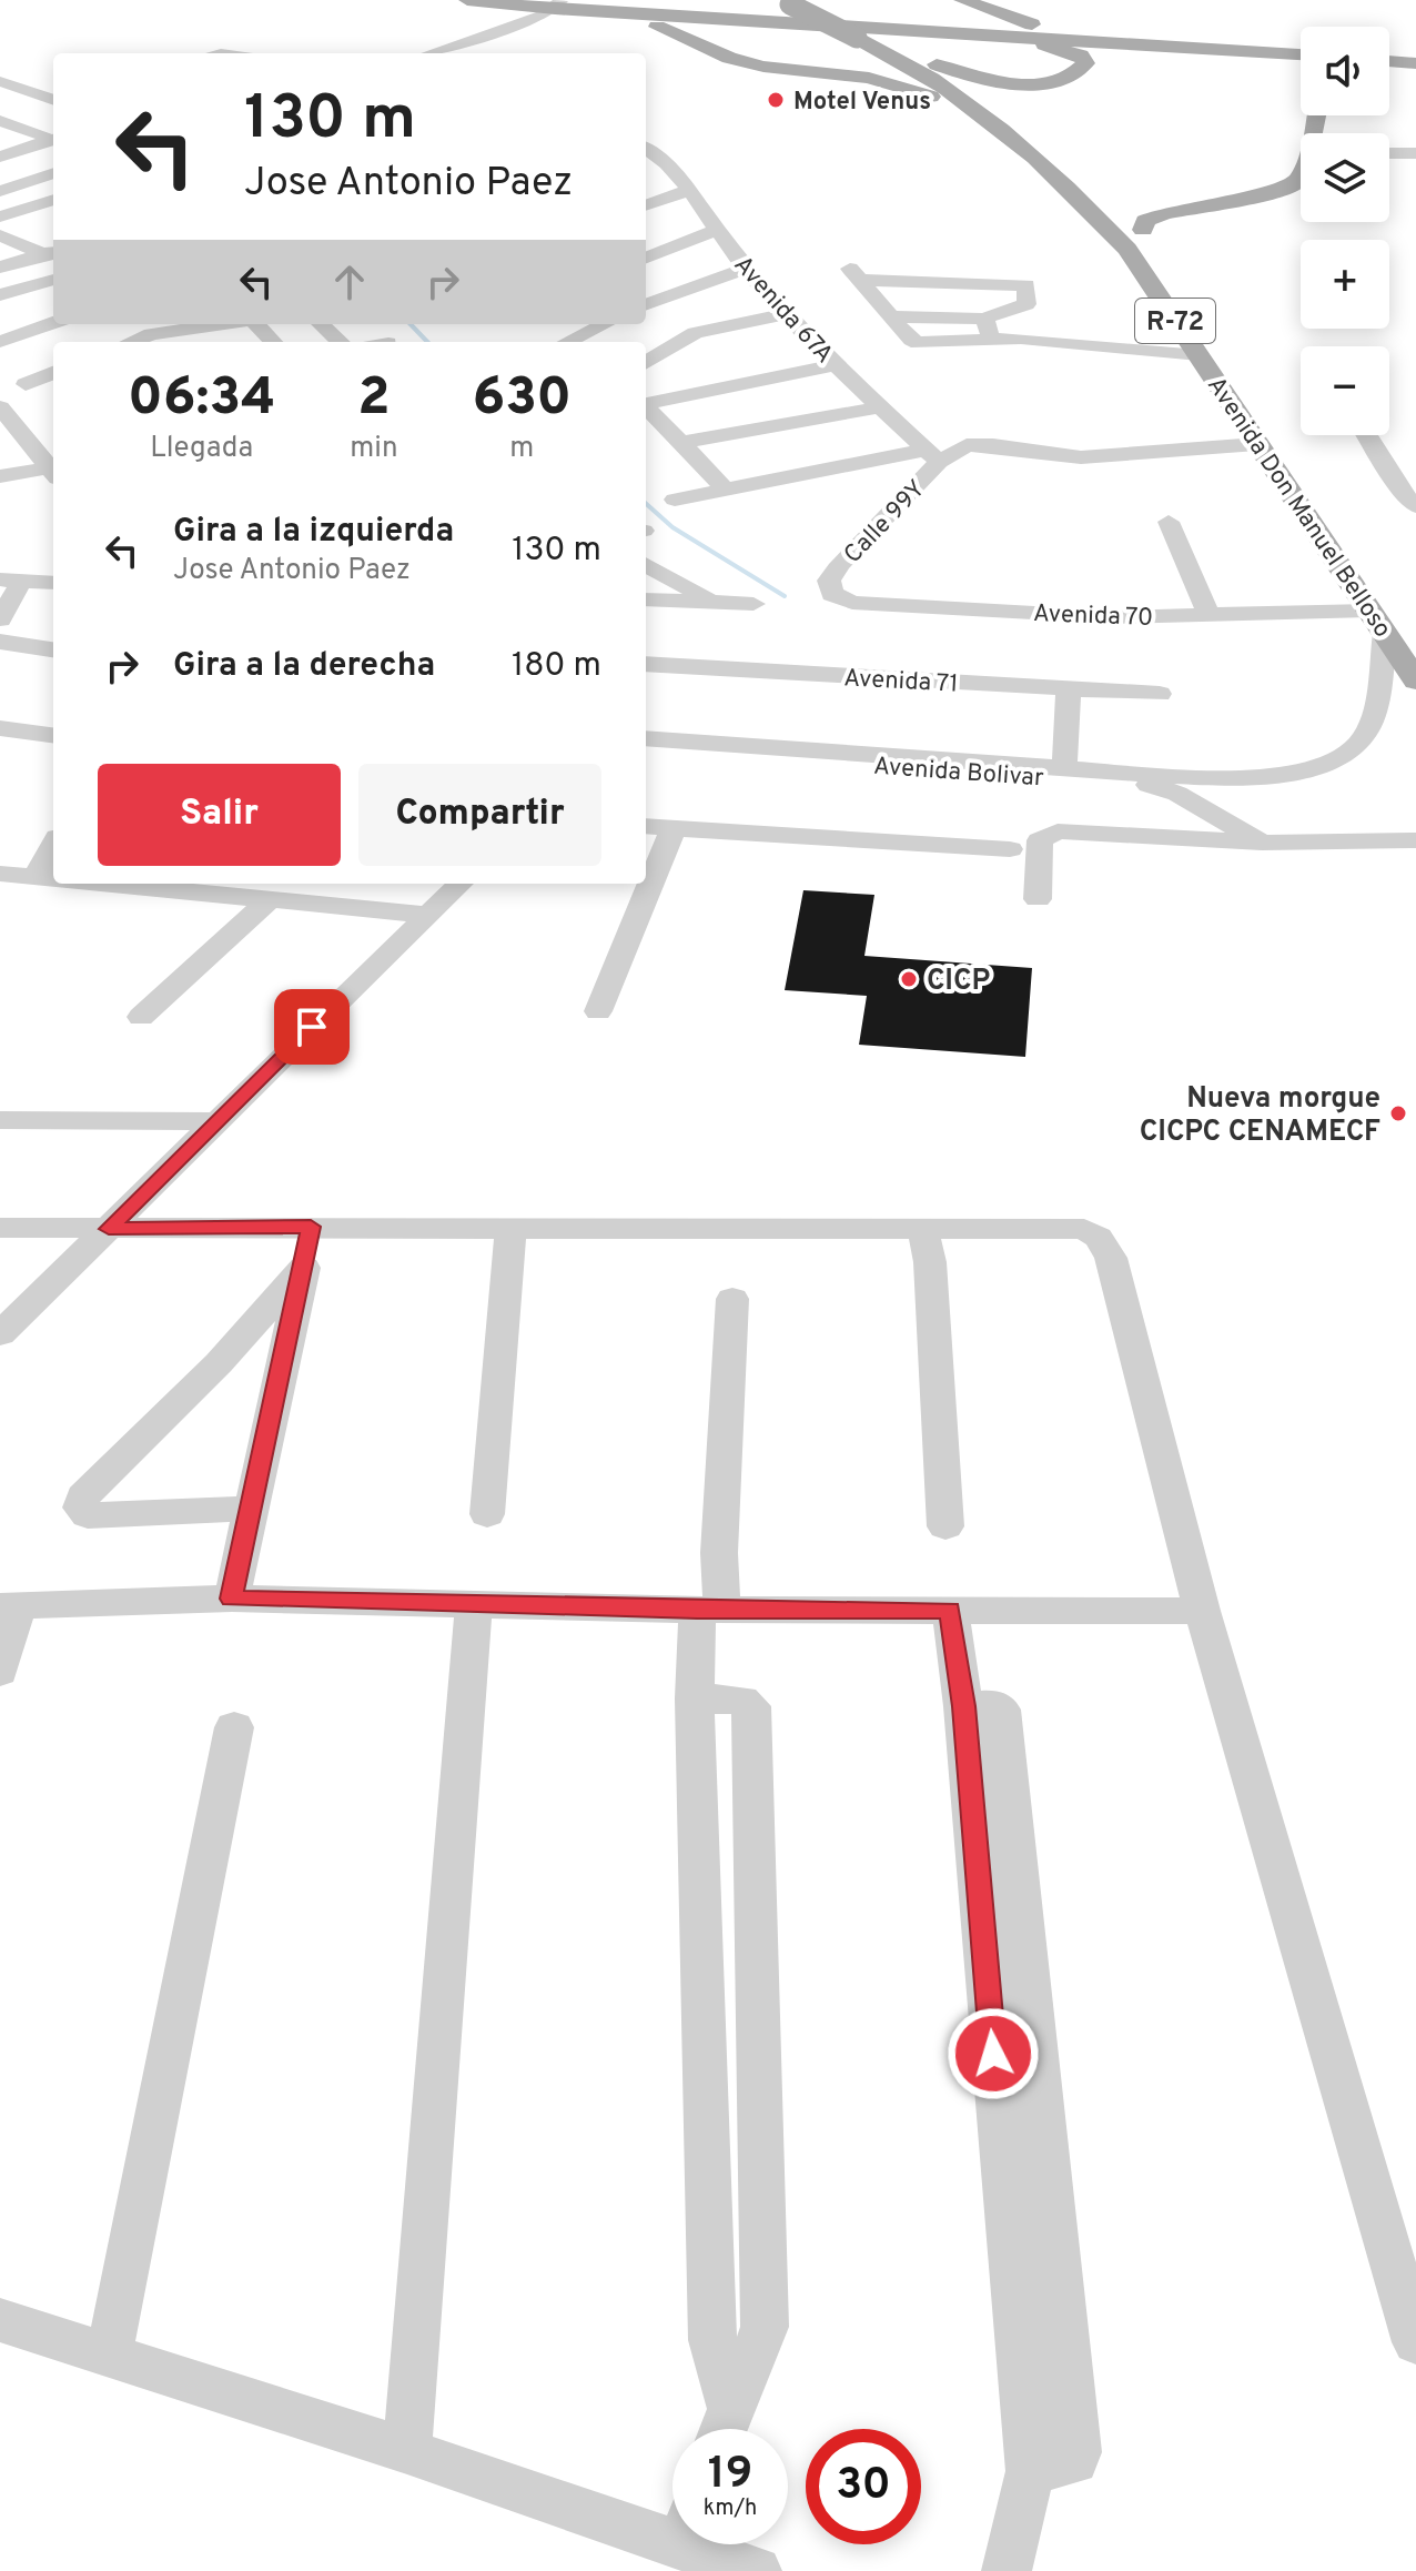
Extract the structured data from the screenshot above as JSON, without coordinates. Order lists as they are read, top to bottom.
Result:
{
  "streets": {
    "main road": ["R-72", "Avenida Don Manuel Belloso"],
    "street": [
      "Avenida 67A",
      "Calle 99Y",
      "Avenida 70",
      "Avenida 71",
      "Avenida Bolivar"
    ]
  },
  "crossings": [
    ["Avenida 67A", "Calle 99Y"],
    ["Avenida Don Manuel Belloso", "Avenida 70"],
    ["Calle 99Y", "Avenida 70"]
  ],
  "places": ["Motel Venus", "CICP", "Nueva morgue CICPC CENAMECF"],
  "page": {
    "map_buttons": ["+", "−"],
    "turn": ["130 m", "Jose Antonio Paez"],
    "eta": [
      "06:34",
      "Llegada",
      "2",
      "min",
      "630",
      "m"
    ],
    "list": [
      {
        "name": "Gira a la izquierda",
        "note": "Jose Antonio Paez",
        "value": "130 m"
      },
      {
        "name": "Gira a la derecha",
        "value": "180 m"
      }
    ],
    "buttons": ["Salir", "Compartir"],
    "speed": "19 km/h",
    "limit": "30"
  }
}
